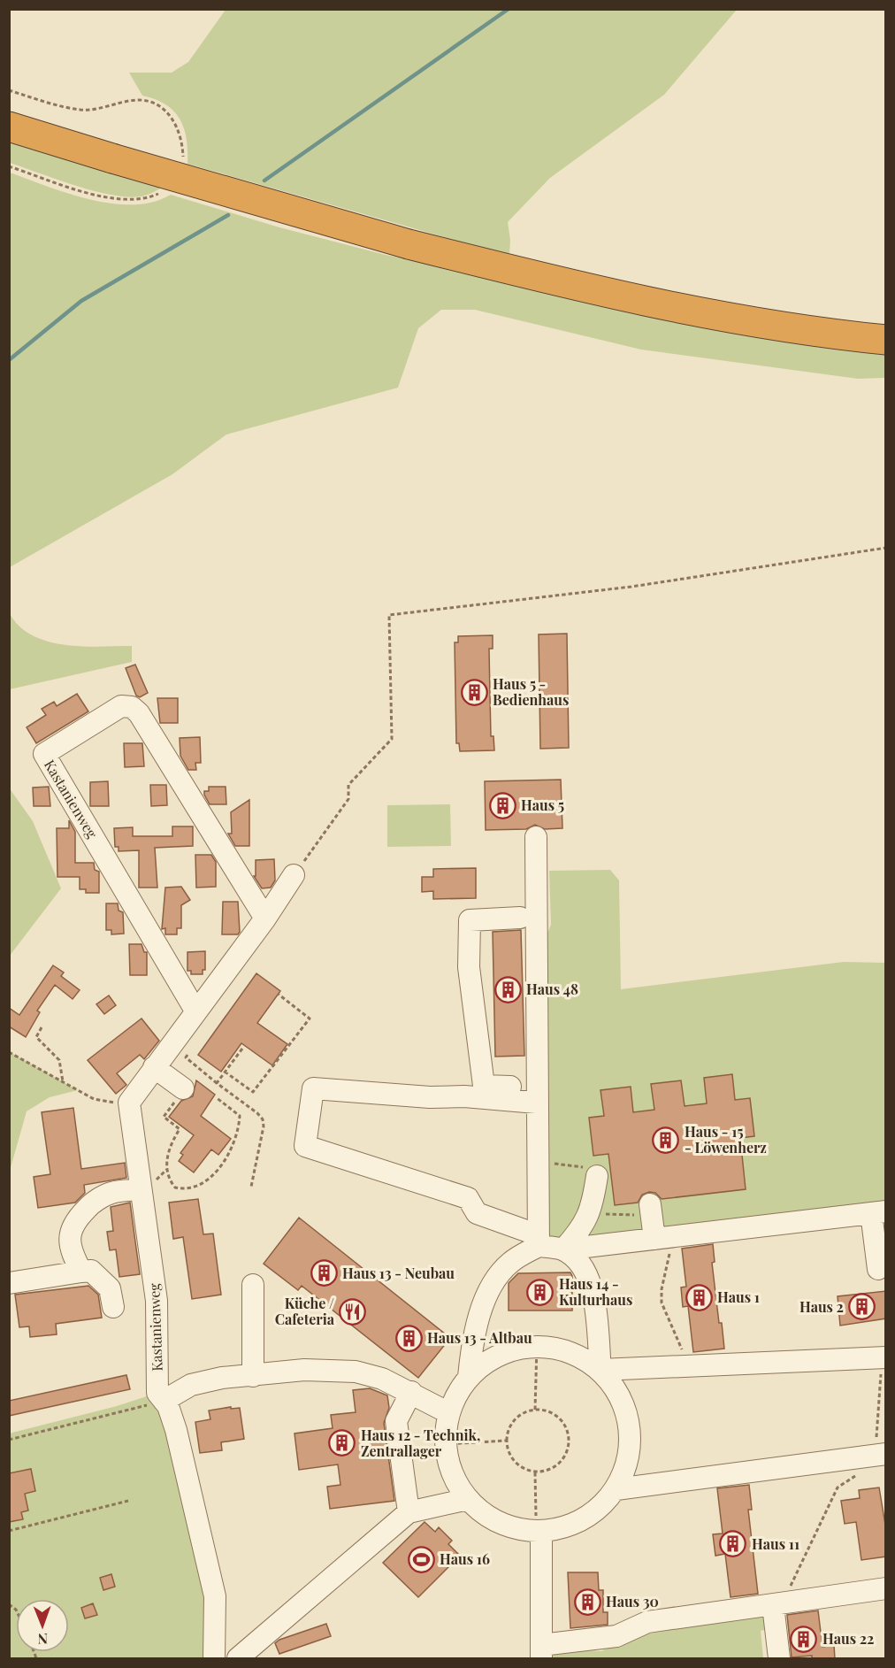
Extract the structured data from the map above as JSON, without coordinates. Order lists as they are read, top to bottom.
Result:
{
  "streets": {
    "street": ["Kastanienweg"]
  },
  "places": {
    "building": [
      "Haus 5 - Bedienhaus",
      "Haus 5",
      "Haus 48",
      "Haus - 15 - Löwenherz",
      "Haus 13 - Neubau",
      "Haus 14 - Kulturhaus",
      "Haus 1",
      "Haus 2",
      "Haus 13 - Altbau",
      "Haus 12 - Technik, Zentrallager",
      "Haus 11",
      "Haus 30",
      "Haus 22"
    ],
    "restaurant": ["Küche / Cafeteria"],
    "sports": ["Haus 16"]
  },
  "north": "bottom"
}
